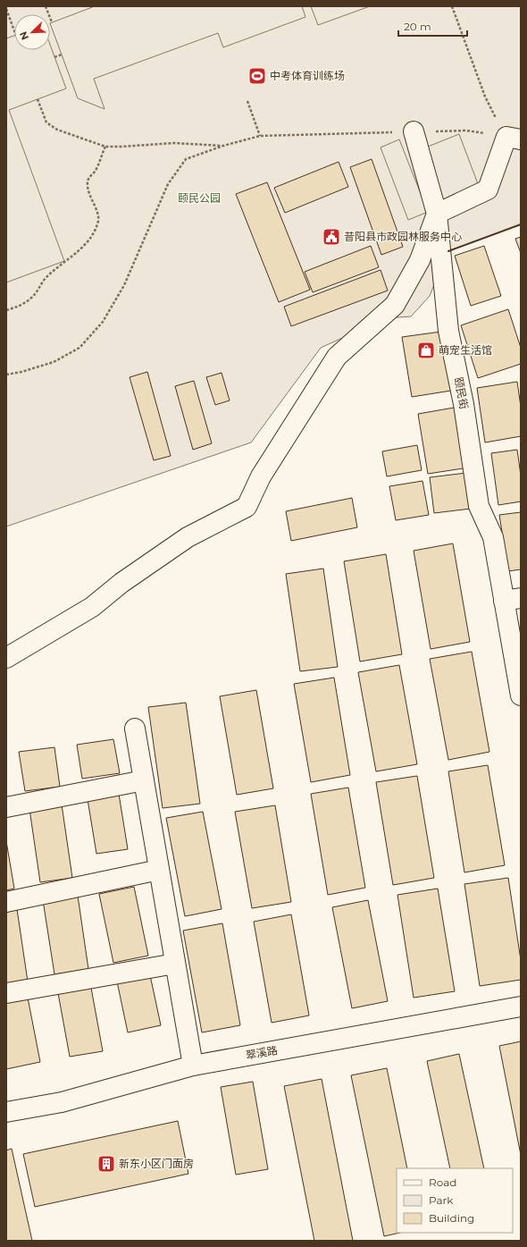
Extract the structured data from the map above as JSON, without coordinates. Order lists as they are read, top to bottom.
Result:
{
  "streets": {
    "street": ["颐民街", "翠溪路"]
  },
  "parks": ["颐民公园"],
  "places": {
    "sports": ["中考体育训练场"],
    "public building": ["昔阳县市政园林服务中心"],
    "shop": ["萌宠生活馆"],
    "building": ["新东小区门面房"]
  },
  "legend": ["Road", "Park", "Building"],
  "scale_bar": "20 m",
  "north": "bottom left"
}
